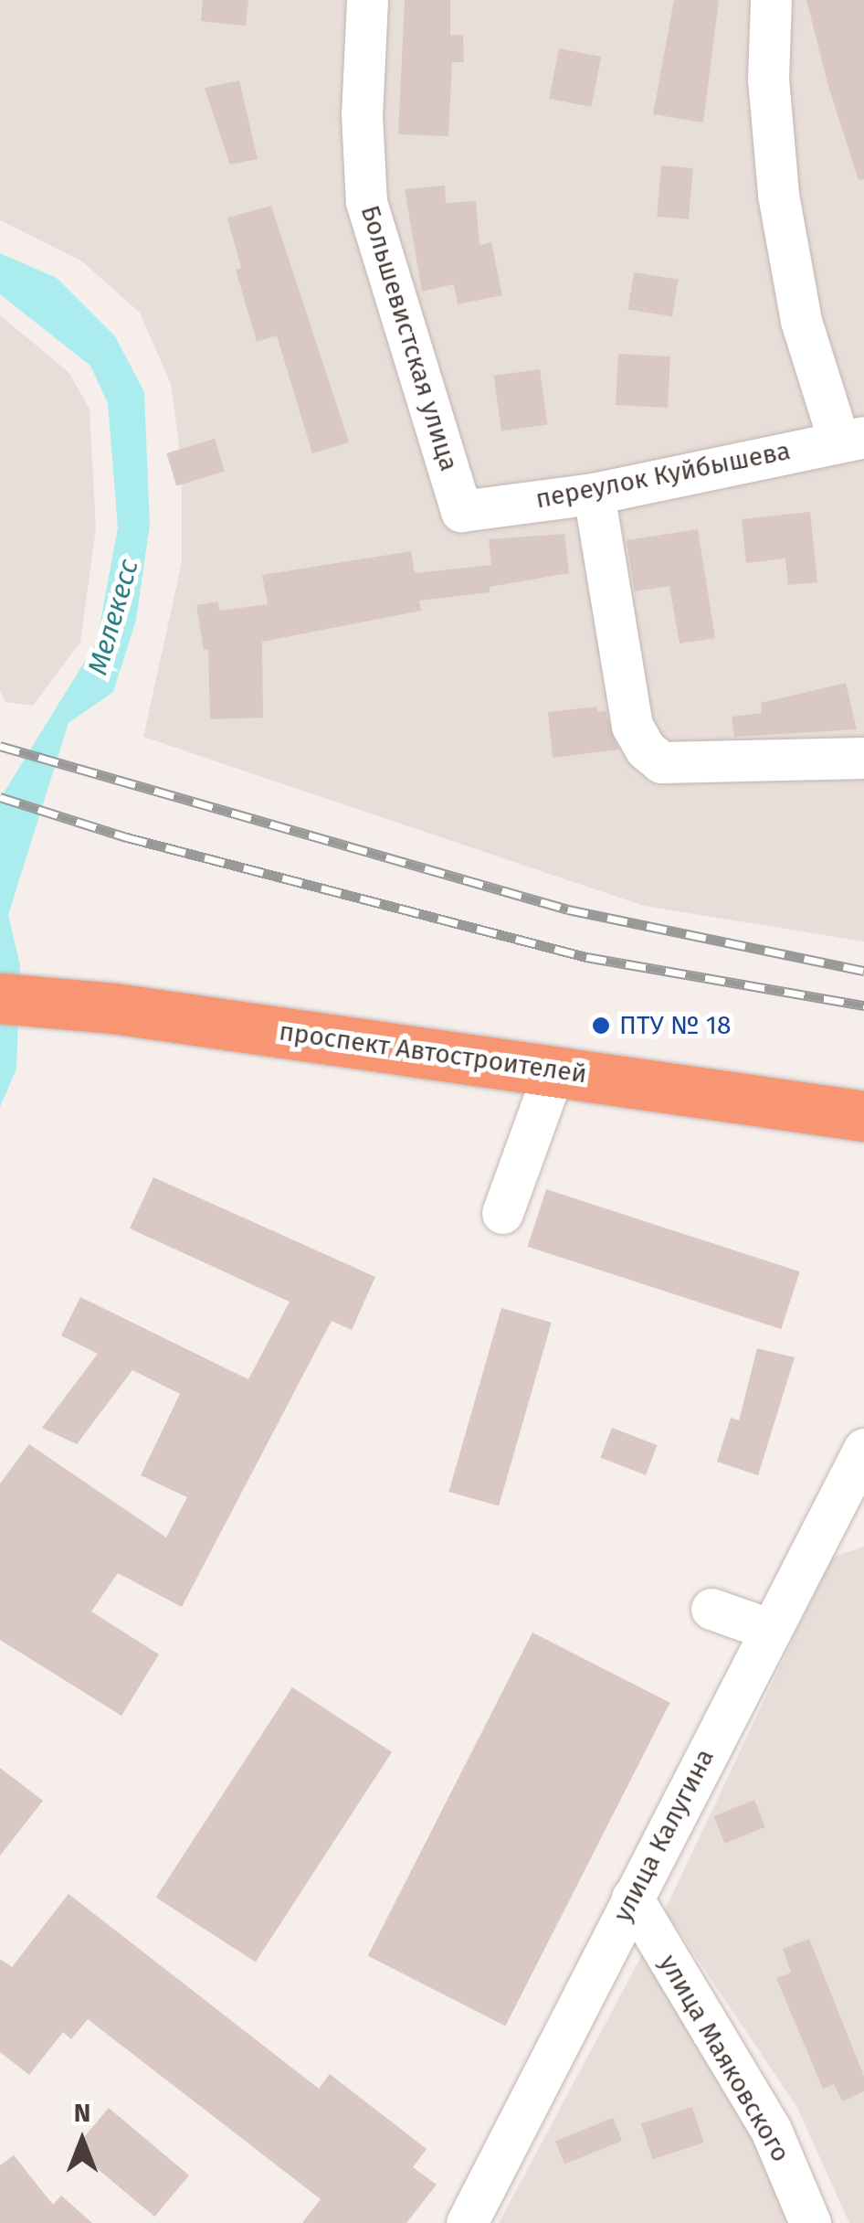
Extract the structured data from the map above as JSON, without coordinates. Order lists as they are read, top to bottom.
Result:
{
  "streets": {
    "highway": ["проспект Автостроителей"],
    "street": [
      "Большевистская улица",
      "переулок Куйбышева",
      "улица Калугина",
      "улица Маяковского"
    ]
  },
  "crossings": [
    ["Большевистская улица", "переулок Куйбышева"],
    ["улица Калугина", "улица Маяковского"]
  ],
  "water": ["Мелекесс"],
  "places": ["ПТУ № 18"],
  "north": "top"
}
